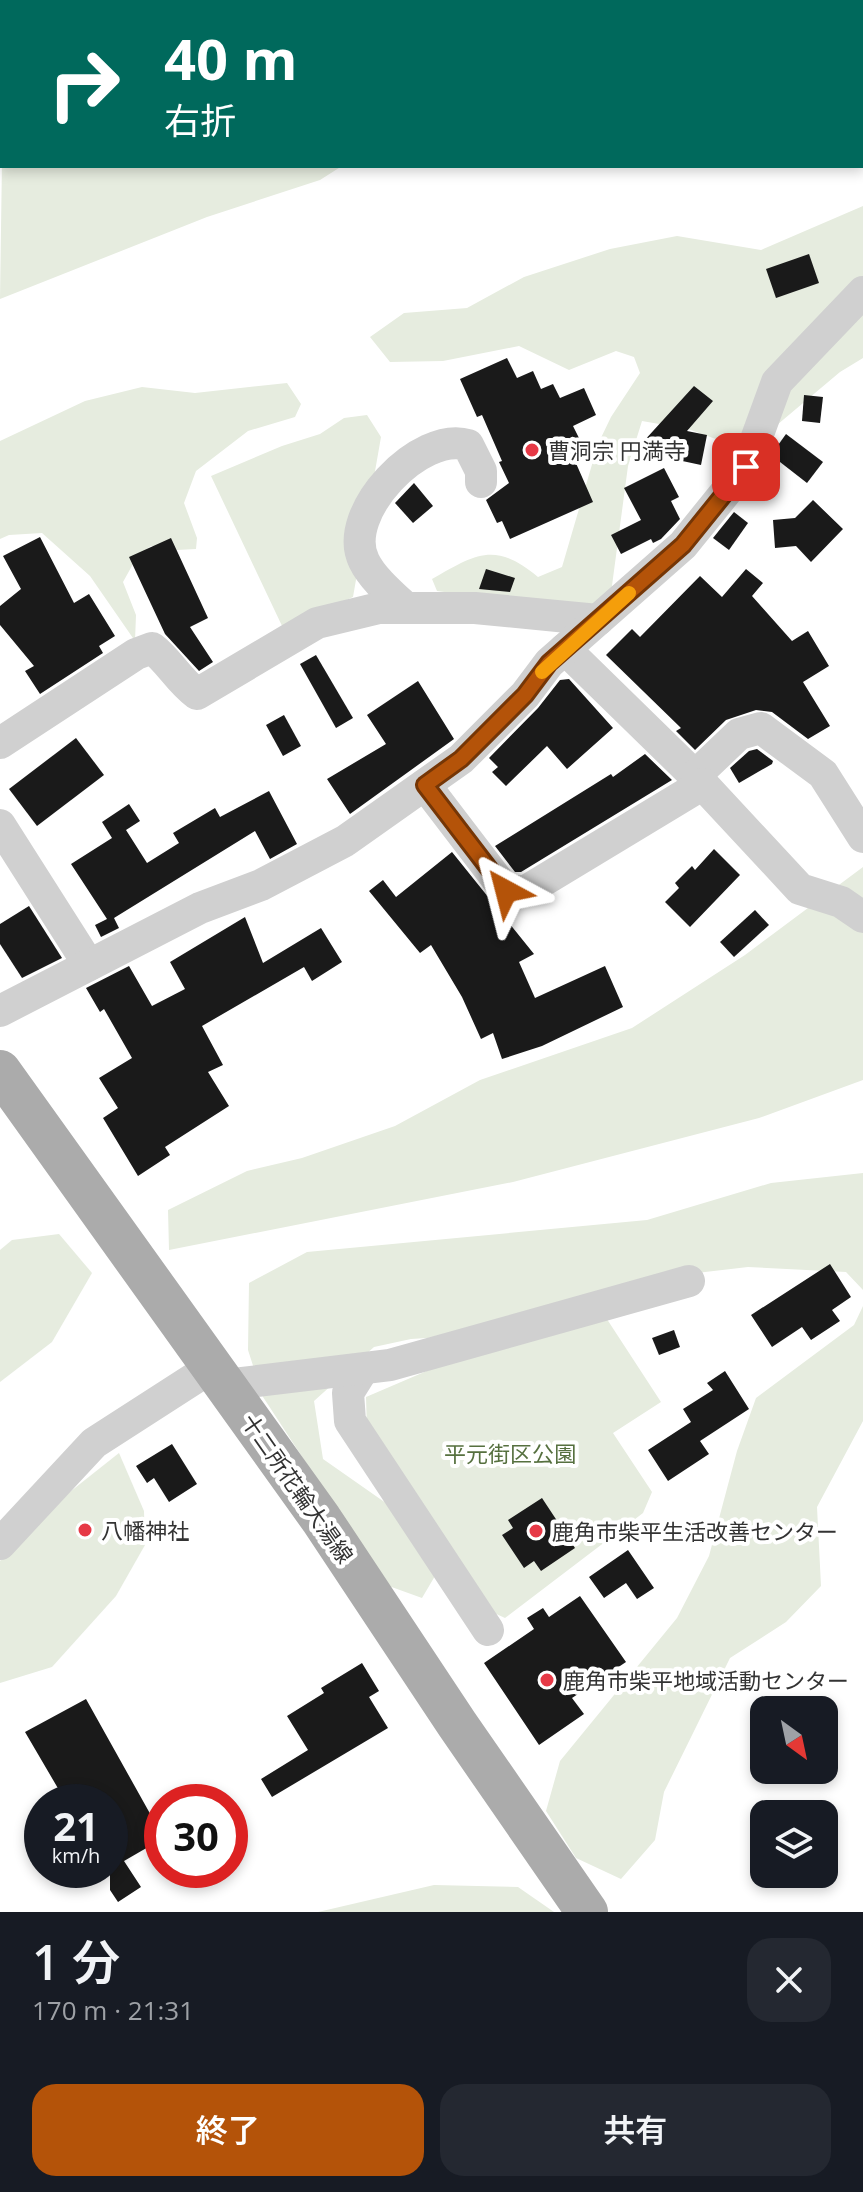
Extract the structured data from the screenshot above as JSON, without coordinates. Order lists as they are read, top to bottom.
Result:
{
  "streets": {
    "main road": ["十二所花輪大湯線"]
  },
  "parks": ["平元街区公園"],
  "places": [
    "曹洞宗 円満寺",
    "八幡神社",
    "鹿角市柴平生活改善センター",
    "鹿角市柴平地域活動センター"
  ],
  "north": "bottom right",
  "page": {
    "turn": ["40 m", "右折"],
    "speed": "21 km/h",
    "limit": "30",
    "heading": ["1 分", "170 m · 21:31"],
    "buttons": ["終了", "共有"]
  }
}
